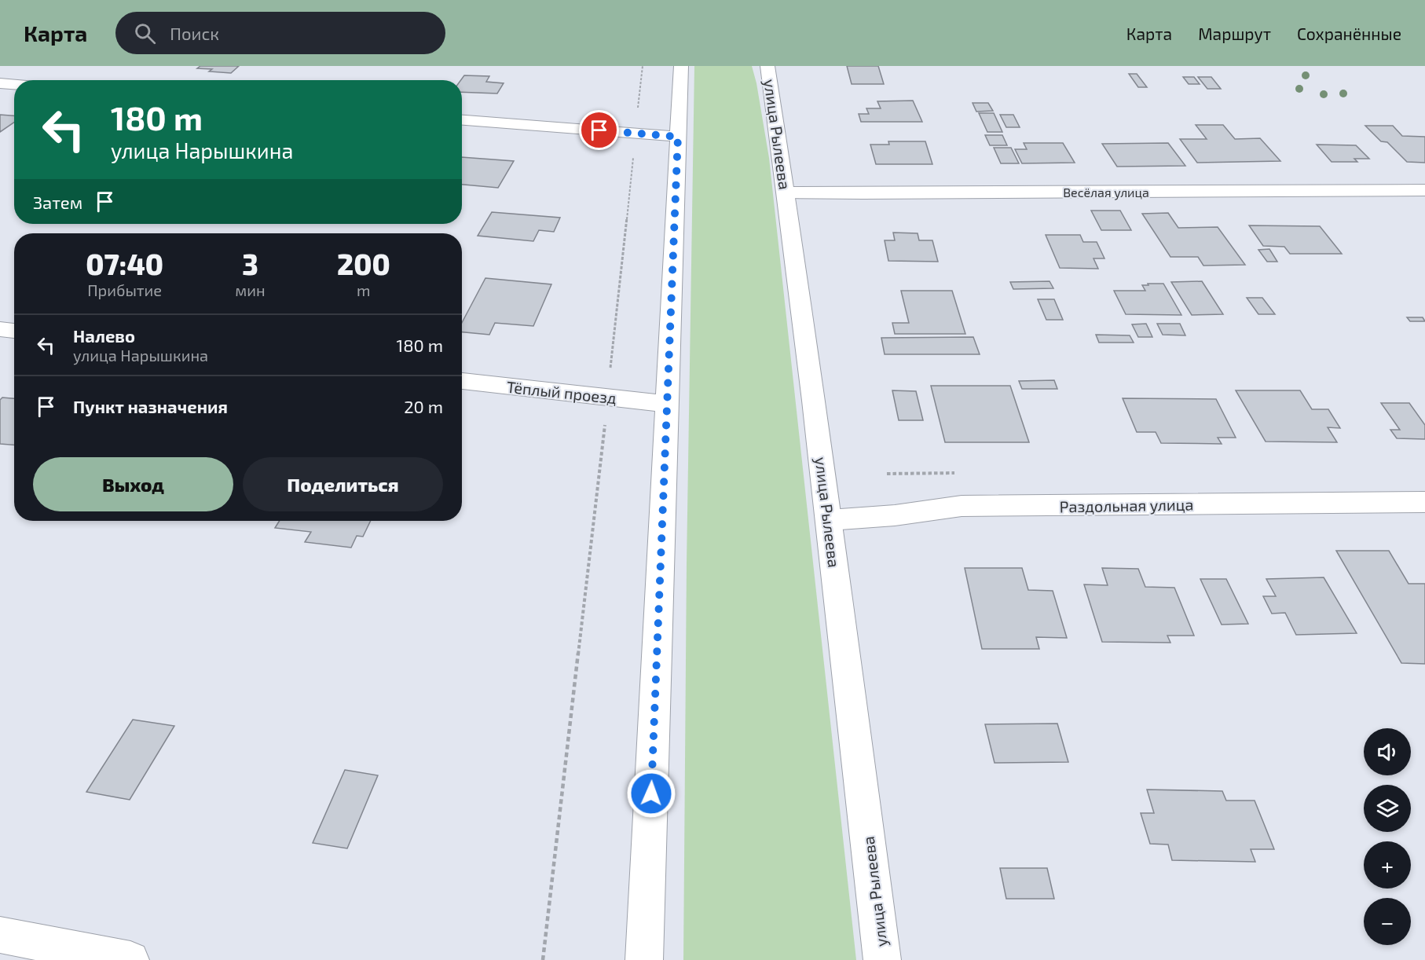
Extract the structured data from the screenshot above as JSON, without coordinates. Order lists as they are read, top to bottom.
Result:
{
  "streets": {
    "street": [
      "улица Рылеева",
      "Весёлая улица",
      "Тёплый проезд",
      "Раздольная улица"
    ]
  },
  "crossings": [
    ["улица Рылеева", "Весёлая улица"],
    ["улица Рылеева", "Раздольная улица"]
  ],
  "page": {
    "header": "Карта",
    "search": "Поиск",
    "nav": ["Карта", "Маршрут", "Сохранённые"],
    "turn": ["180 m", "улица Нарышкина"],
    "then": "Затем",
    "eta": [
      "07:40",
      "Прибытие",
      "3",
      "мин",
      "200",
      "m"
    ],
    "list": [
      {
        "name": "Налево",
        "note": "улица Нарышкина",
        "value": "180 m"
      },
      {
        "name": "Пункт назначения",
        "value": "20 m"
      }
    ],
    "buttons": ["Выход", "Поделиться"],
    "map_buttons": ["+", "−"]
  }
}
